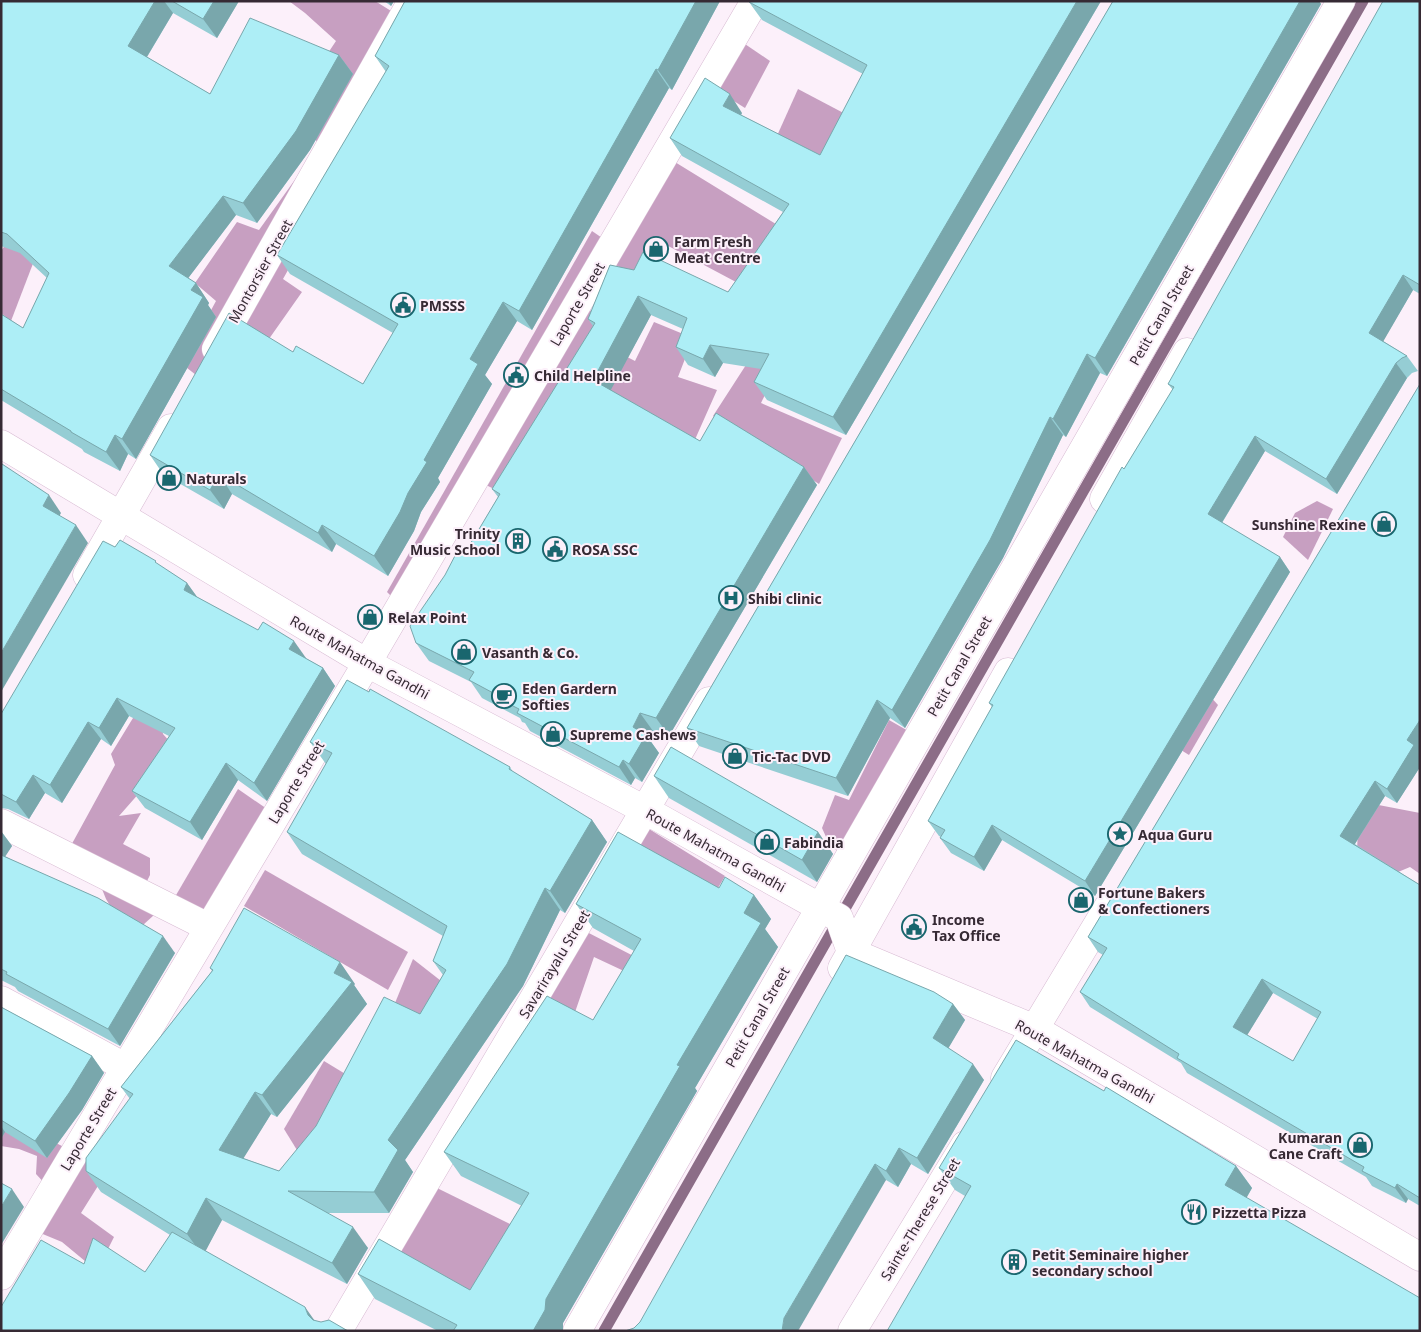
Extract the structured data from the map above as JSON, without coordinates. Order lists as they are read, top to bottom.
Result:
{
  "streets": {
    "street": [
      "Montorsier Street",
      "Laporte Street",
      "Petit Canal Street",
      "Route Mahatma Gandhi",
      "Savarirayalu Street",
      "Sainte-Therese Street"
    ]
  },
  "crossings": [
    ["Laporte Street", "Route Mahatma Gandhi"],
    ["Petit Canal Street", "Route Mahatma Gandhi"],
    ["Route Mahatma Gandhi", "Savarirayalu Street"]
  ],
  "places": {
    "shop": [
      "Farm Fresh Meat Centre",
      "Naturals",
      "Sunshine Rexine",
      "Relax Point",
      "Vasanth & Co.",
      "Supreme Cashews",
      "Tic-Tac DVD",
      "Fabindia",
      "Fortune Bakers & Confectioners",
      "Kumaran Cane Craft"
    ],
    "public building": [
      "PMSSS",
      "Child Helpline",
      "ROSA SSC",
      "Income Tax Office"
    ],
    "building": ["Trinity Music School", "Petit Seminaire higher secondary school"],
    "hospital": ["Shibi clinic"],
    "cafe": ["Eden Gardern Softies"],
    "place": ["Aqua Guru"],
    "restaurant": ["Pizzetta Pizza"]
  }
}
